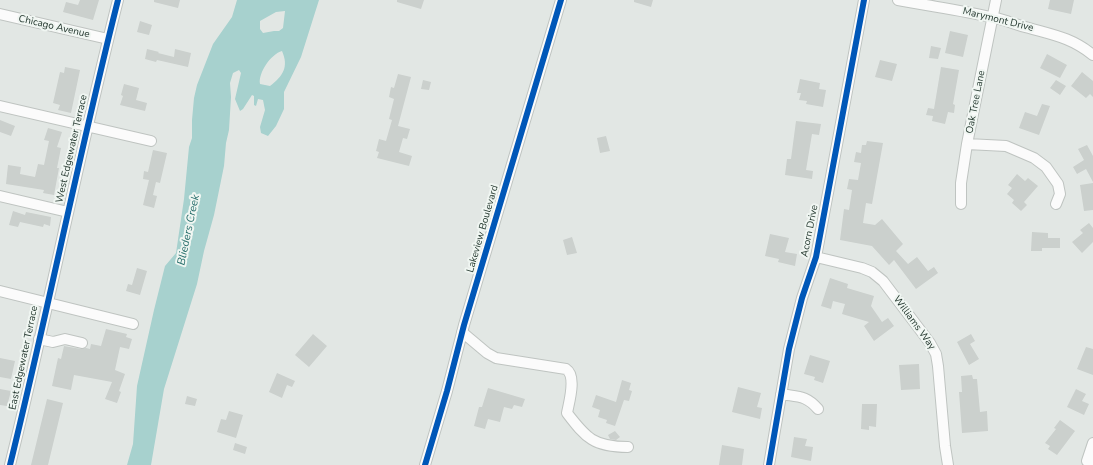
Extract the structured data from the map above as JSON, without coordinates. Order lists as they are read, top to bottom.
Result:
{
  "streets": {
    "street": [
      "Marymont Drive",
      "Chicago Avenue",
      "Oak Tree Lane",
      "West Edgewater Terrace",
      "Lakeview Boulevard",
      "Acorn Drive",
      "Williams Way",
      "East Edgewater Terrace"
    ]
  },
  "crossings": [
    ["Marymont Drive", "Oak Tree Lane"],
    ["Chicago Avenue", "West Edgewater Terrace"],
    ["West Edgewater Terrace", "East Edgewater Terrace"],
    ["Acorn Drive", "Williams Way"]
  ],
  "water": ["Blieders Creek"]
}
